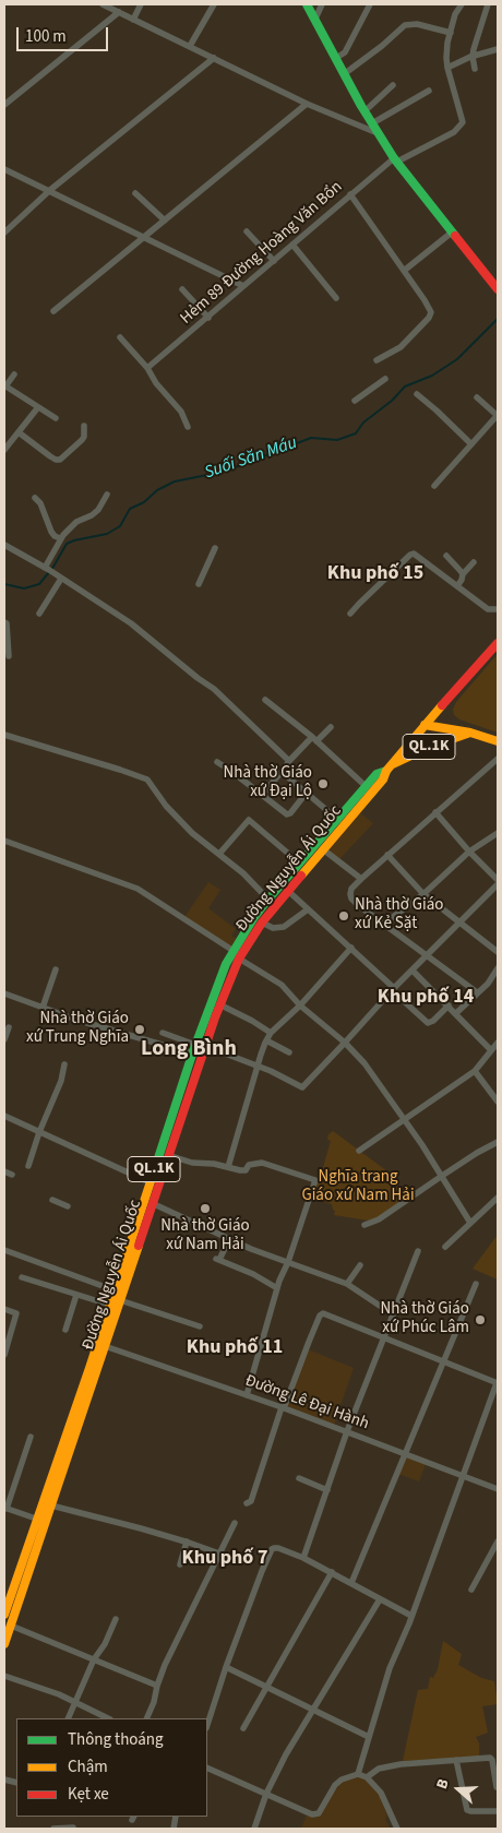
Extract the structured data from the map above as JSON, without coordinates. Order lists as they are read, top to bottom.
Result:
{
  "streets": {
    "main road": ["QL.1K", "Đường Nguyễn Ái Quốc"],
    "street": ["Hẻm 89 Đường Hoàng Văn Bổn", "Đường Lê Đại Hành"]
  },
  "crossings": [
    ["QL.1K", "Đường Nguyễn Ái Quốc"],
    ["Đường Nguyễn Ái Quốc", "Đường Lê Đại Hành"]
  ],
  "districts": [
    "Khu phố 15",
    "Khu phố 14",
    "Long Bình",
    "Khu phố 11",
    "Khu phố 7"
  ],
  "water": ["Suối Săn Máu"],
  "parks": ["Nghĩa trang Giáo xứ Nam Hải"],
  "places": [
    "Nhà thờ Giáo xứ Đại Lộ",
    "Nhà thờ Giáo xứ Kẻ Sặt",
    "Nhà thờ Giáo xứ Trung Nghĩa",
    "Nhà thờ Giáo xứ Nam Hải",
    "Nhà thờ Giáo xứ Phúc Lâm"
  ],
  "legend": ["Thông thoáng", "Chậm", "Kẹt xe"],
  "scale_bar": "100 m",
  "north": "left"
}
